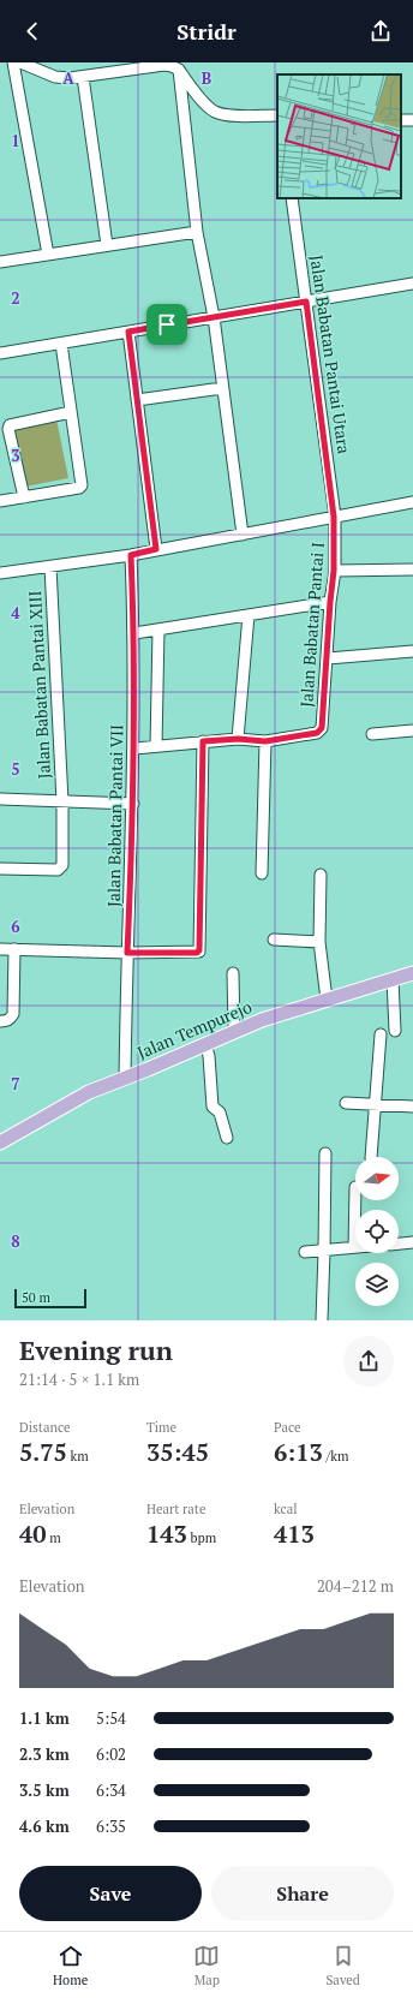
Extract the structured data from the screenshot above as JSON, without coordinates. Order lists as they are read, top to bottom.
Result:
{
  "streets": {
    "main road": ["Jalan Tempurejo"],
    "street": [
      "Jalan Babatan Pantai Utara",
      "Jalan Babatan Pantai I",
      "Jalan Babatan Pantai XIII",
      "Jalan Babatan Pantai VII"
    ]
  },
  "crossings": [
    ["Jalan Babatan Pantai Utara", "Jalan Babatan Pantai I"],
    ["Jalan Babatan Pantai VII", "Jalan Tempurejo"]
  ],
  "scale_bar": "50 m",
  "north": "right",
  "page": {
    "header": "Stridr",
    "scale": "50 m",
    "heading": ["Evening run", "21:14 · 5 × 1.1 km"],
    "stats": [
      ["Distance", "5.75 km"],
      ["Time", "35:45"],
      ["Pace", "6:13 /km"],
      ["Elevation", "40 m"],
      ["Heart rate", "143 bpm"],
      ["kcal", "413"]
    ],
    "chart": ["Elevation", "204–212 m"],
    "list": [
      {
        "name": "1.1 km",
        "note": "5:54"
      },
      {
        "name": "2.3 km",
        "note": "6:02"
      },
      {
        "name": "3.5 km",
        "note": "6:34"
      },
      {
        "name": "4.6 km",
        "note": "6:35"
      }
    ],
    "buttons": ["Save", "Share"],
    "tabs": ["Home", "Map", "Saved"]
  },
  "grid": {
    "columns": ["A", "B"],
    "rows": [
      "1",
      "2",
      "3",
      "4",
      "5",
      "6",
      "7",
      "8"
    ]
  }
}
